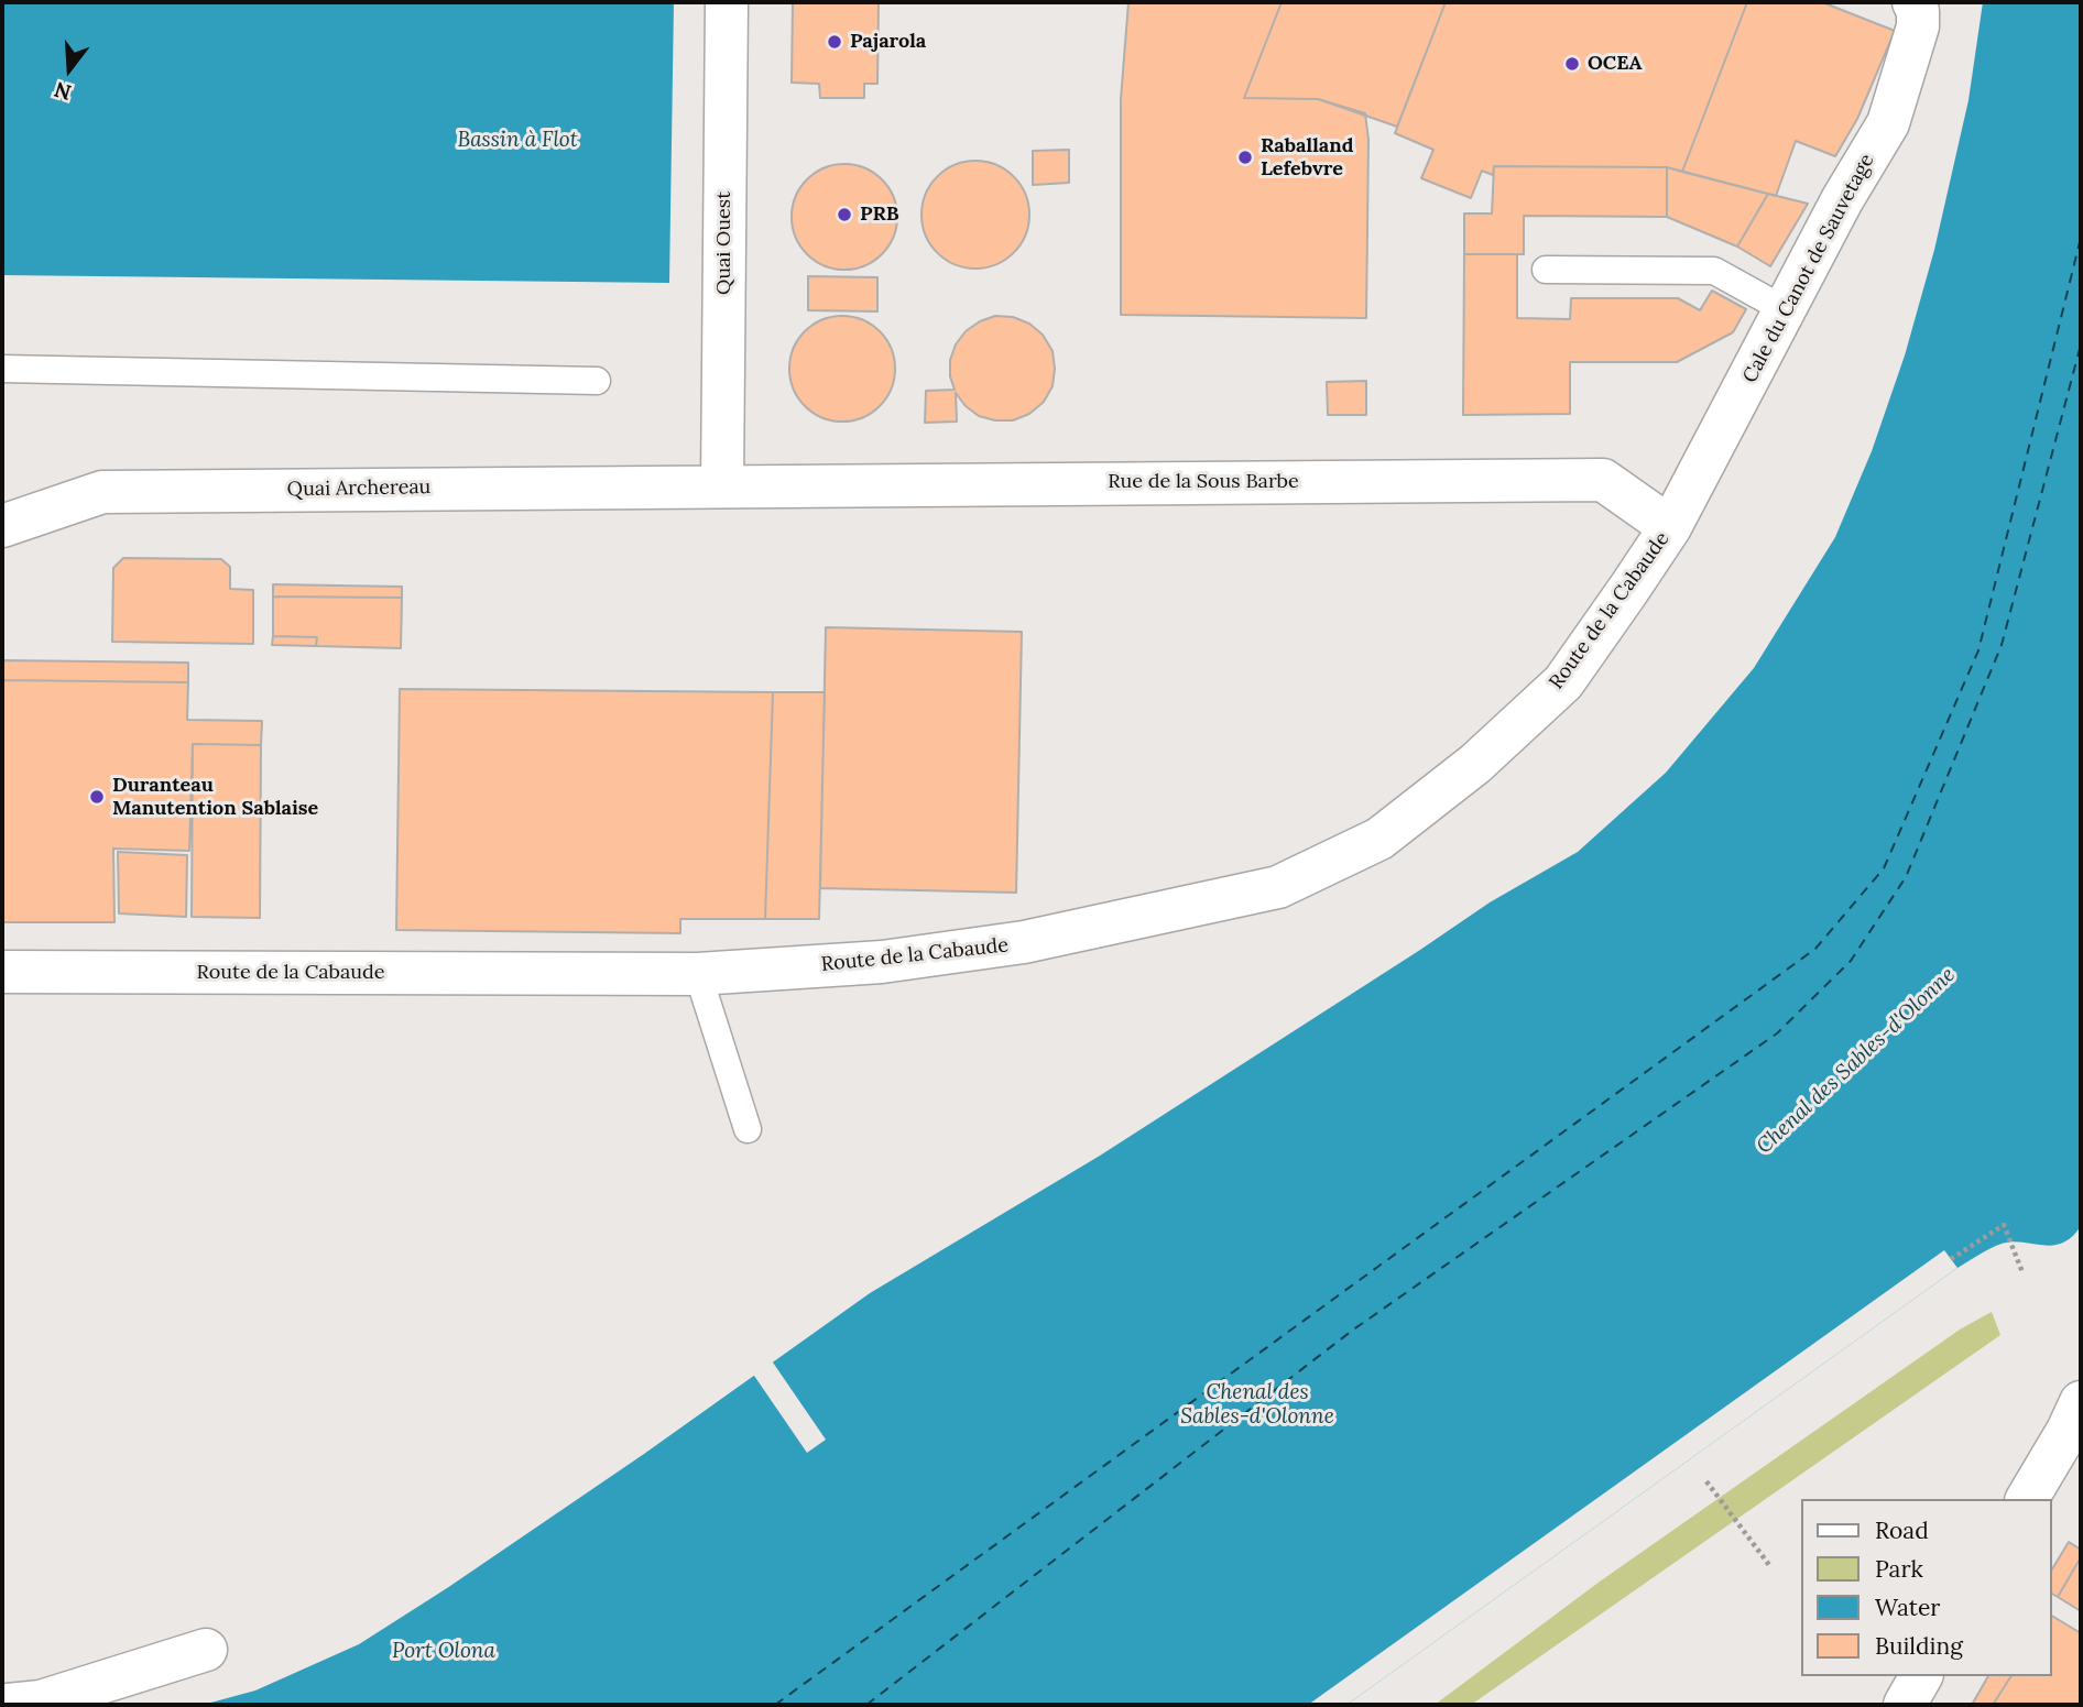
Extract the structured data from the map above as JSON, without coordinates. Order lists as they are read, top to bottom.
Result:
{
  "streets": {
    "street": [
      "Quai Ouest",
      "Cale du Canot de Sauvetage",
      "Rue de la Sous Barbe",
      "Quai Archereau",
      "Route de la Cabaude"
    ]
  },
  "crossings": [
    ["Quai Ouest", "Rue de la Sous Barbe"],
    ["Quai Ouest", "Quai Archereau"],
    ["Cale du Canot de Sauvetage", "Rue de la Sous Barbe"],
    ["Cale du Canot de Sauvetage", "Route de la Cabaude"],
    ["Rue de la Sous Barbe", "Quai Archereau"],
    ["Rue de la Sous Barbe", "Route de la Cabaude"]
  ],
  "water": ["Bassin à Flot", "Chenal des Sables-d'Olonne", "Port Olona"],
  "places": [
    "Pajarola",
    "OCEA",
    "Raballand Lefebvre",
    "PRB",
    "Duranteau Manutention Sablaise"
  ],
  "legend": [
    "Road",
    "Park",
    "Water",
    "Building"
  ],
  "north": "bottom"
}
